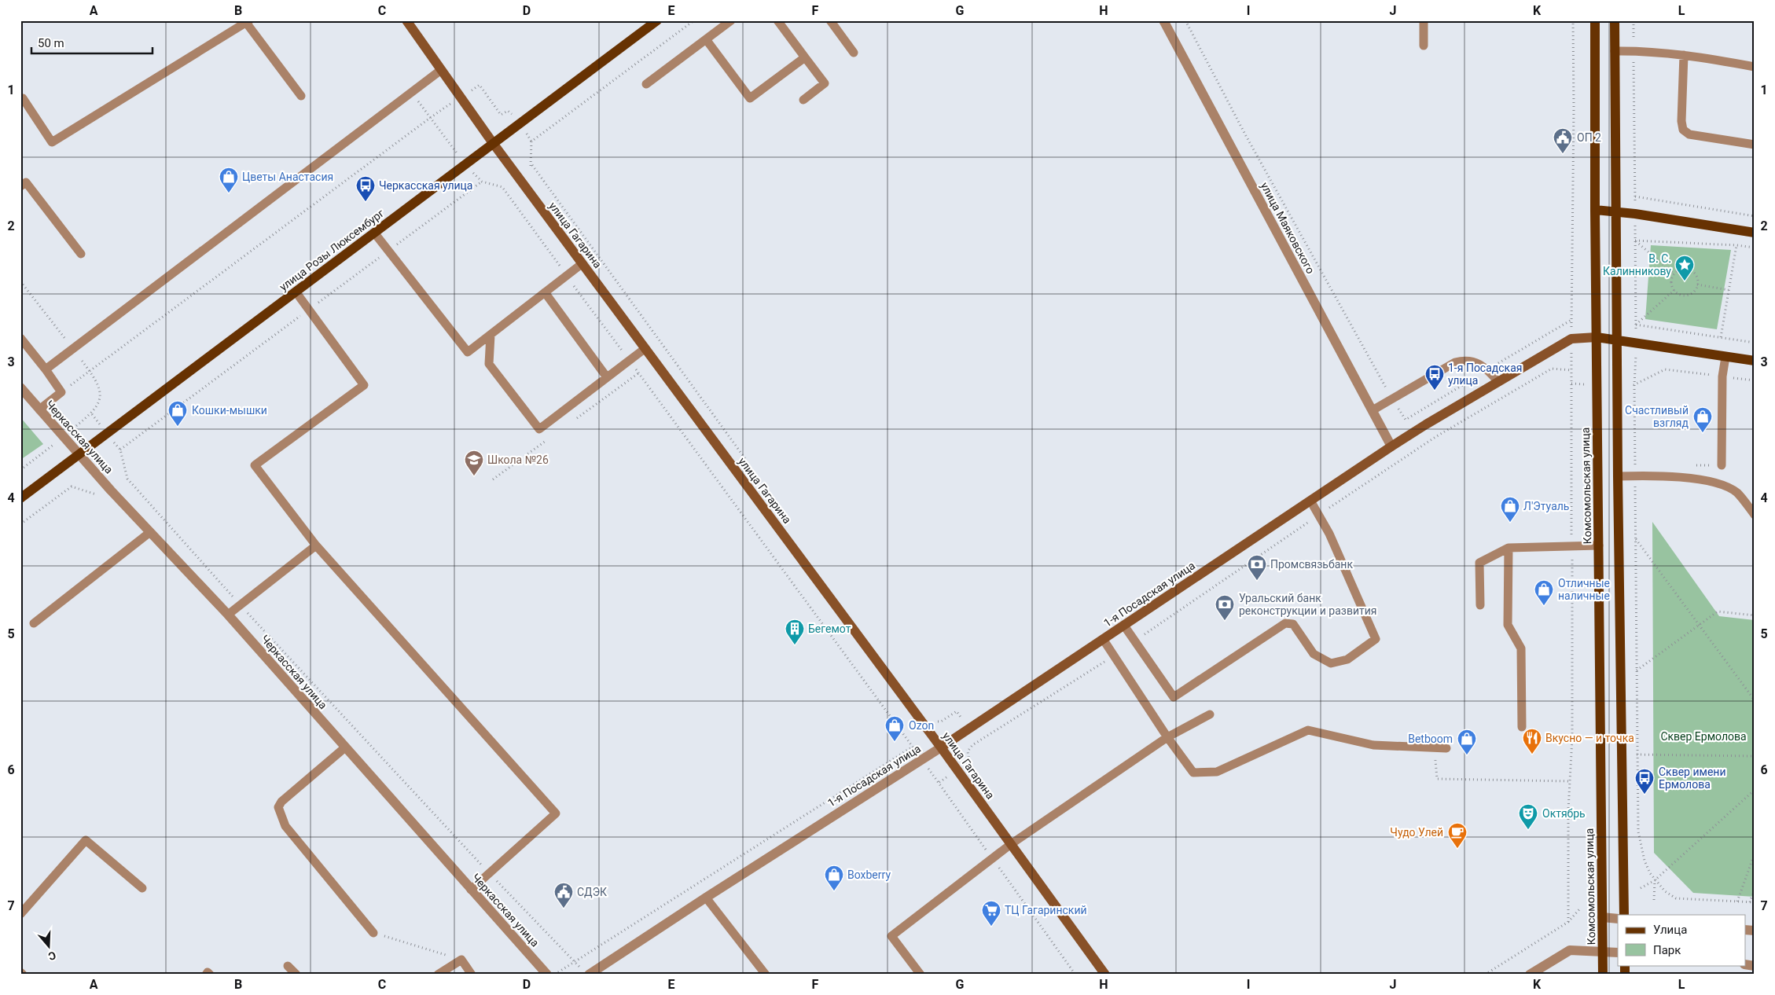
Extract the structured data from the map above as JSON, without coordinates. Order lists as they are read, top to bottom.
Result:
{
  "streets": {
    "main road": ["улица Розы Люксембург", "Комсомольская улица", "1-я Посадская улица"],
    "street": ["улица Маяковского", "улица Гагарина", "Черкасская улица"]
  },
  "crossings": [
    ["улица Маяковского", "1-я Посадская улица"],
    ["улица Гагарина", "улица Розы Люксембург"],
    ["улица Гагарина", "1-я Посадская улица"],
    ["улица Розы Люксембург", "Черкасская улица"],
    ["Комсомольская улица", "1-я Посадская улица"]
  ],
  "parks": ["Сквер Ермолова"],
  "places": {
    "public building": ["ОП 2", "СДЭК"],
    "shop": [
      "Цветы Анастасия",
      "Кошки-мышки",
      "Счастливый взгляд",
      "Л'Этуаль",
      "Отличные наличные",
      "Ozon",
      "Betboom",
      "Boxberry"
    ],
    "bus stop": ["Черкасская улица", "1-я Посадская улица", "Сквер имени Ермолова"],
    "place": ["В. С. Калинникову"],
    "school or university": ["Школа №26"],
    "bank": ["Промсвязьбанк", "Уральский банк реконструкции и развития"],
    "building": ["Бегемот"],
    "restaurant": ["Вкусно — и точка"],
    "theatre": ["Октябрь"],
    "cafe": ["Чудо Улей"],
    "supermarket": ["ТЦ Гагаринский"]
  },
  "legend": ["Улица", "Парк"],
  "scale_bar": "50 m",
  "north": "bottom",
  "grid": {
    "columns": [
      "A",
      "B",
      "C",
      "D",
      "E",
      "F",
      "G",
      "H",
      "I",
      "J",
      "K",
      "L"
    ],
    "rows": [
      "1",
      "2",
      "3",
      "4",
      "5",
      "6",
      "7"
    ]
  }
}
